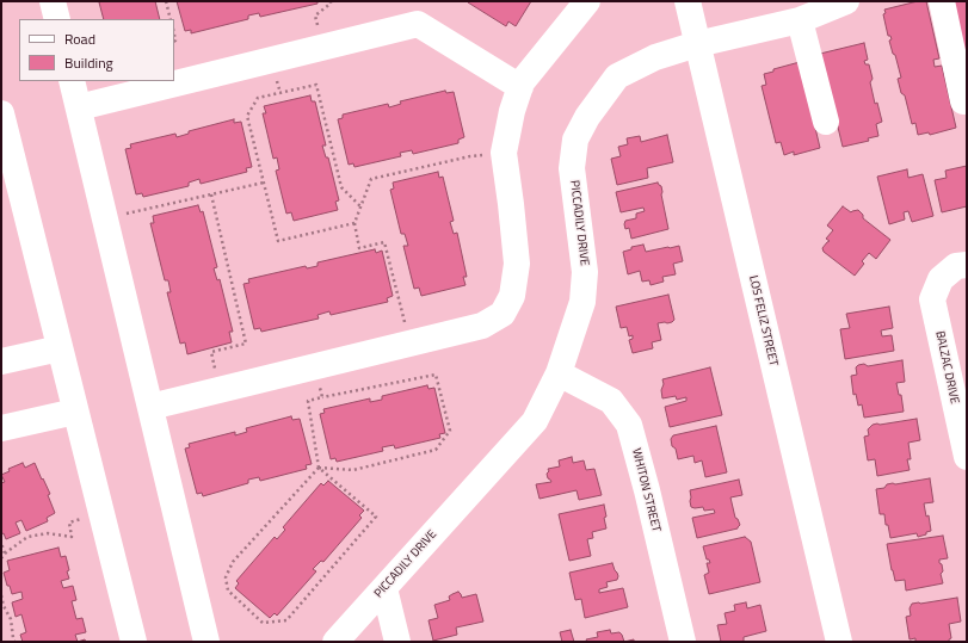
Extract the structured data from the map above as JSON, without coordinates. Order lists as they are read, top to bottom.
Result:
{
  "streets": {
    "street": [
      "PICCADILY DRIVE",
      "LOS FELIZ STREET",
      "BALZAC DRIVE",
      "WHITON STREET"
    ]
  },
  "crossings": [
    ["PICCADILY DRIVE", "LOS FELIZ STREET"],
    ["PICCADILY DRIVE", "WHITON STREET"]
  ],
  "legend": ["Road", "Building"]
}
